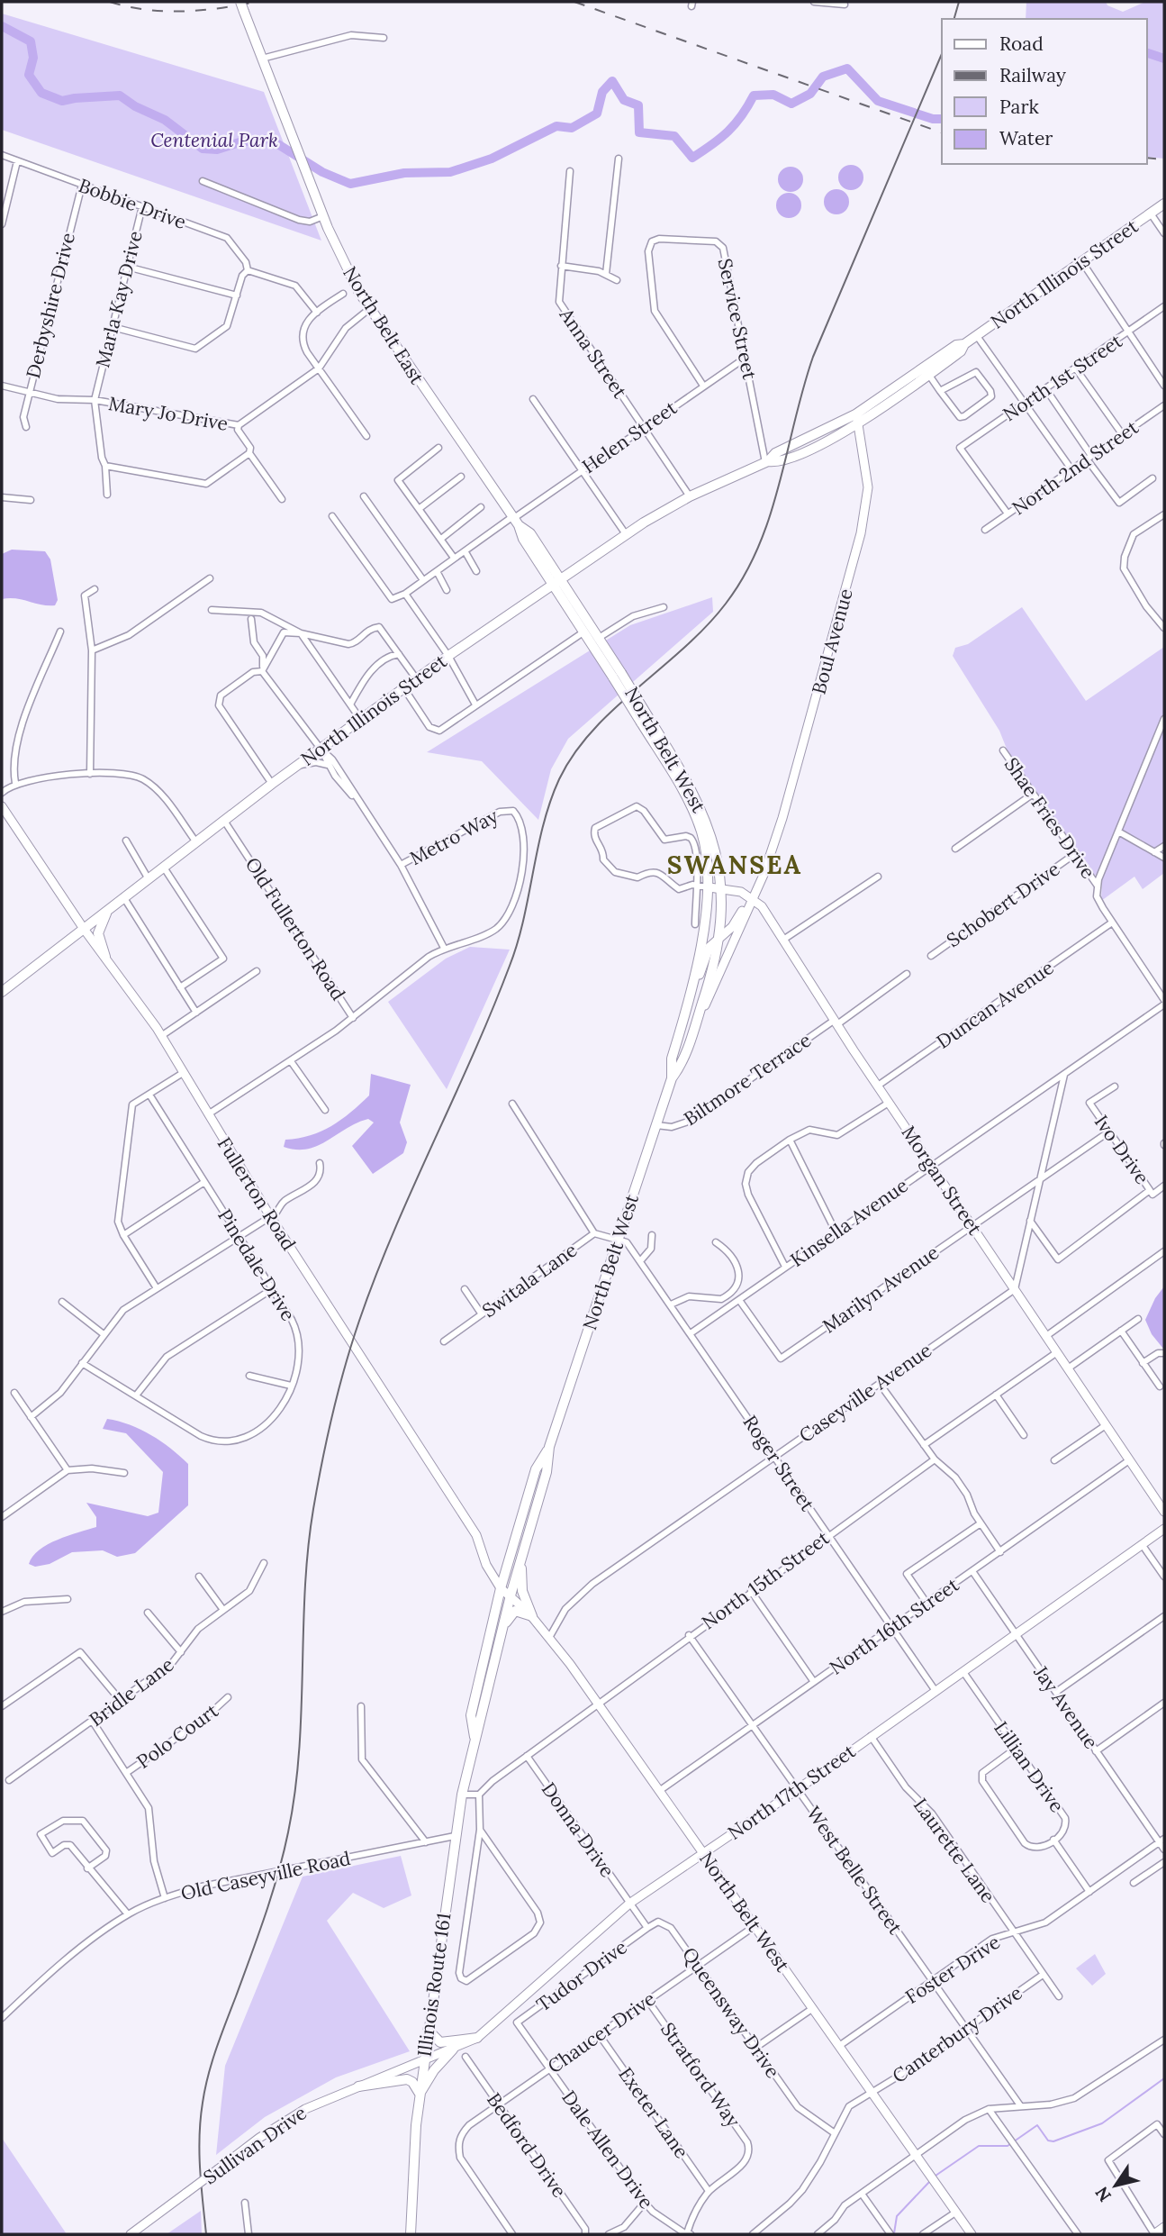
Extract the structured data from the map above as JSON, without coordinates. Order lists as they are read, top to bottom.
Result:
{
  "streets": {
    "main road": [
      "North Illinois Street",
      "North Belt East",
      "North Belt West",
      "Illinois Route 161"
    ],
    "street": [
      "Bobbie Drive",
      "Marla Kay Drive",
      "Derbyshire Drive",
      "Service Street",
      "Anna Street",
      "North 1st Street",
      "Mary Jo Drive",
      "Helen Street",
      "North 2nd Street",
      "Boul Avenue",
      "Shae Fries Drive",
      "Metro Way",
      "Schobert Drive",
      "Old Fullerton Road",
      "Duncan Avenue",
      "Biltmore Terrace",
      "Ivo Drive",
      "Morgan Street",
      "Fullerton Road",
      "Kinsella Avenue",
      "Pinedale Drive",
      "Switala Lane",
      "Marilyn Avenue",
      "Caseyville Avenue",
      "Roger Street",
      "North 15th Street",
      "North 16th Street",
      "Bridle Lane",
      "Jay Avenue",
      "Polo Court",
      "Lillian Drive",
      "North 17th Street",
      "Donna Drive",
      "Laurette Lane",
      "West Belle Street",
      "Old Caseyville Road",
      "Foster Drive",
      "Tudor Drive",
      "Queensway Drive",
      "Chaucer Drive",
      "Canterbury Drive",
      "Stratford Way",
      "Exeter Lane",
      "Sullivan Drive",
      "Bedford Drive",
      "Dale Allen Drive"
    ]
  },
  "crossings": [
    ["Bobbie Drive", "Marla Kay Drive"],
    ["Bobbie Drive", "Derbyshire Drive"],
    ["North Illinois Street", "Service Street"],
    ["North Illinois Street", "North Belt East"],
    ["North Illinois Street", "Anna Street"],
    ["North Illinois Street", "Boul Avenue"],
    ["North Illinois Street", "North Belt West"],
    ["North Illinois Street", "Metro Way"],
    ["North Illinois Street", "Old Fullerton Road"],
    ["North Illinois Street", "Fullerton Road"],
    ["Marla Kay Drive", "Mary Jo Drive"],
    ["Derbyshire Drive", "Mary Jo Drive"],
    ["Service Street", "Helen Street"],
    ["North Belt East", "Helen Street"],
    ["North Belt East", "North Belt West"],
    ["Anna Street", "Helen Street"],
    ["North 1st Street", "North 2nd Street"],
    ["Boul Avenue", "North Belt West"],
    ["Boul Avenue", "Morgan Street"],
    ["North Belt West", "Biltmore Terrace"],
    ["North Belt West", "Fullerton Road"],
    ["North Belt West", "Switala Lane"],
    ["North Belt West", "Caseyville Avenue"],
    ["North Belt West", "Roger Street"],
    ["North Belt West", "North 15th Street"],
    ["North Belt West", "North 16th Street"],
    ["North Belt West", "North 17th Street"],
    ["North Belt West", "Foster Drive"],
    ["North Belt West", "Illinois Route 161"],
    ["North Belt West", "Chaucer Drive"],
    ["North Belt West", "Canterbury Drive"],
    ["Shae Fries Drive", "Schobert Drive"],
    ["Metro Way", "Old Fullerton Road"],
    ["Old Fullerton Road", "Fullerton Road"],
    ["Duncan Avenue", "Morgan Street"],
    ["Biltmore Terrace", "Morgan Street"],
    ["Ivo Drive", "Marilyn Avenue"],
    ["Morgan Street", "Kinsella Avenue"],
    ["Morgan Street", "Marilyn Avenue"],
    ["Morgan Street", "Caseyville Avenue"],
    ["Morgan Street", "North 16th Street"],
    ["Fullerton Road", "Illinois Route 161"],
    ["Kinsella Avenue", "Marilyn Avenue"],
    ["Kinsella Avenue", "Roger Street"],
    ["Switala Lane", "Roger Street"],
    ["Caseyville Avenue", "Roger Street"],
    ["Roger Street", "North 15th Street"],
    ["Roger Street", "North 16th Street"],
    ["Roger Street", "North 17th Street"],
    ["North 15th Street", "West Belle Street"],
    ["North 16th Street", "Jay Avenue"],
    ["North 16th Street", "West Belle Street"],
    ["Jay Avenue", "North 17th Street"],
    ["Jay Avenue", "Foster Drive"],
    ["Lillian Drive", "North 17th Street"],
    ["Lillian Drive", "Foster Drive"],
    ["North 17th Street", "Donna Drive"],
    ["North 17th Street", "Laurette Lane"],
    ["North 17th Street", "West Belle Street"],
    ["North 17th Street", "Illinois Route 161"],
    ["North 17th Street", "Sullivan Drive"],
    ["Laurette Lane", "Foster Drive"],
    ["Laurette Lane", "Canterbury Drive"],
    ["West Belle Street", "Foster Drive"],
    ["West Belle Street", "Canterbury Drive"],
    ["Old Caseyville Road", "Illinois Route 161"],
    ["Tudor Drive", "Queensway Drive"],
    ["Tudor Drive", "Dale Allen Drive"],
    ["Illinois Route 161", "Sullivan Drive"],
    ["Queensway Drive", "Chaucer Drive"],
    ["Queensway Drive", "Canterbury Drive"],
    ["Chaucer Drive", "Stratford Way"],
    ["Chaucer Drive", "Exeter Lane"],
    ["Chaucer Drive", "Bedford Drive"],
    ["Chaucer Drive", "Dale Allen Drive"],
    ["Stratford Way", "Exeter Lane"]
  ],
  "districts": ["SWANSEA"],
  "parks": ["Centenial Park"],
  "legend": [
    "Road",
    "Railway",
    "Park",
    "Water"
  ],
  "north": "bottom left"
}
